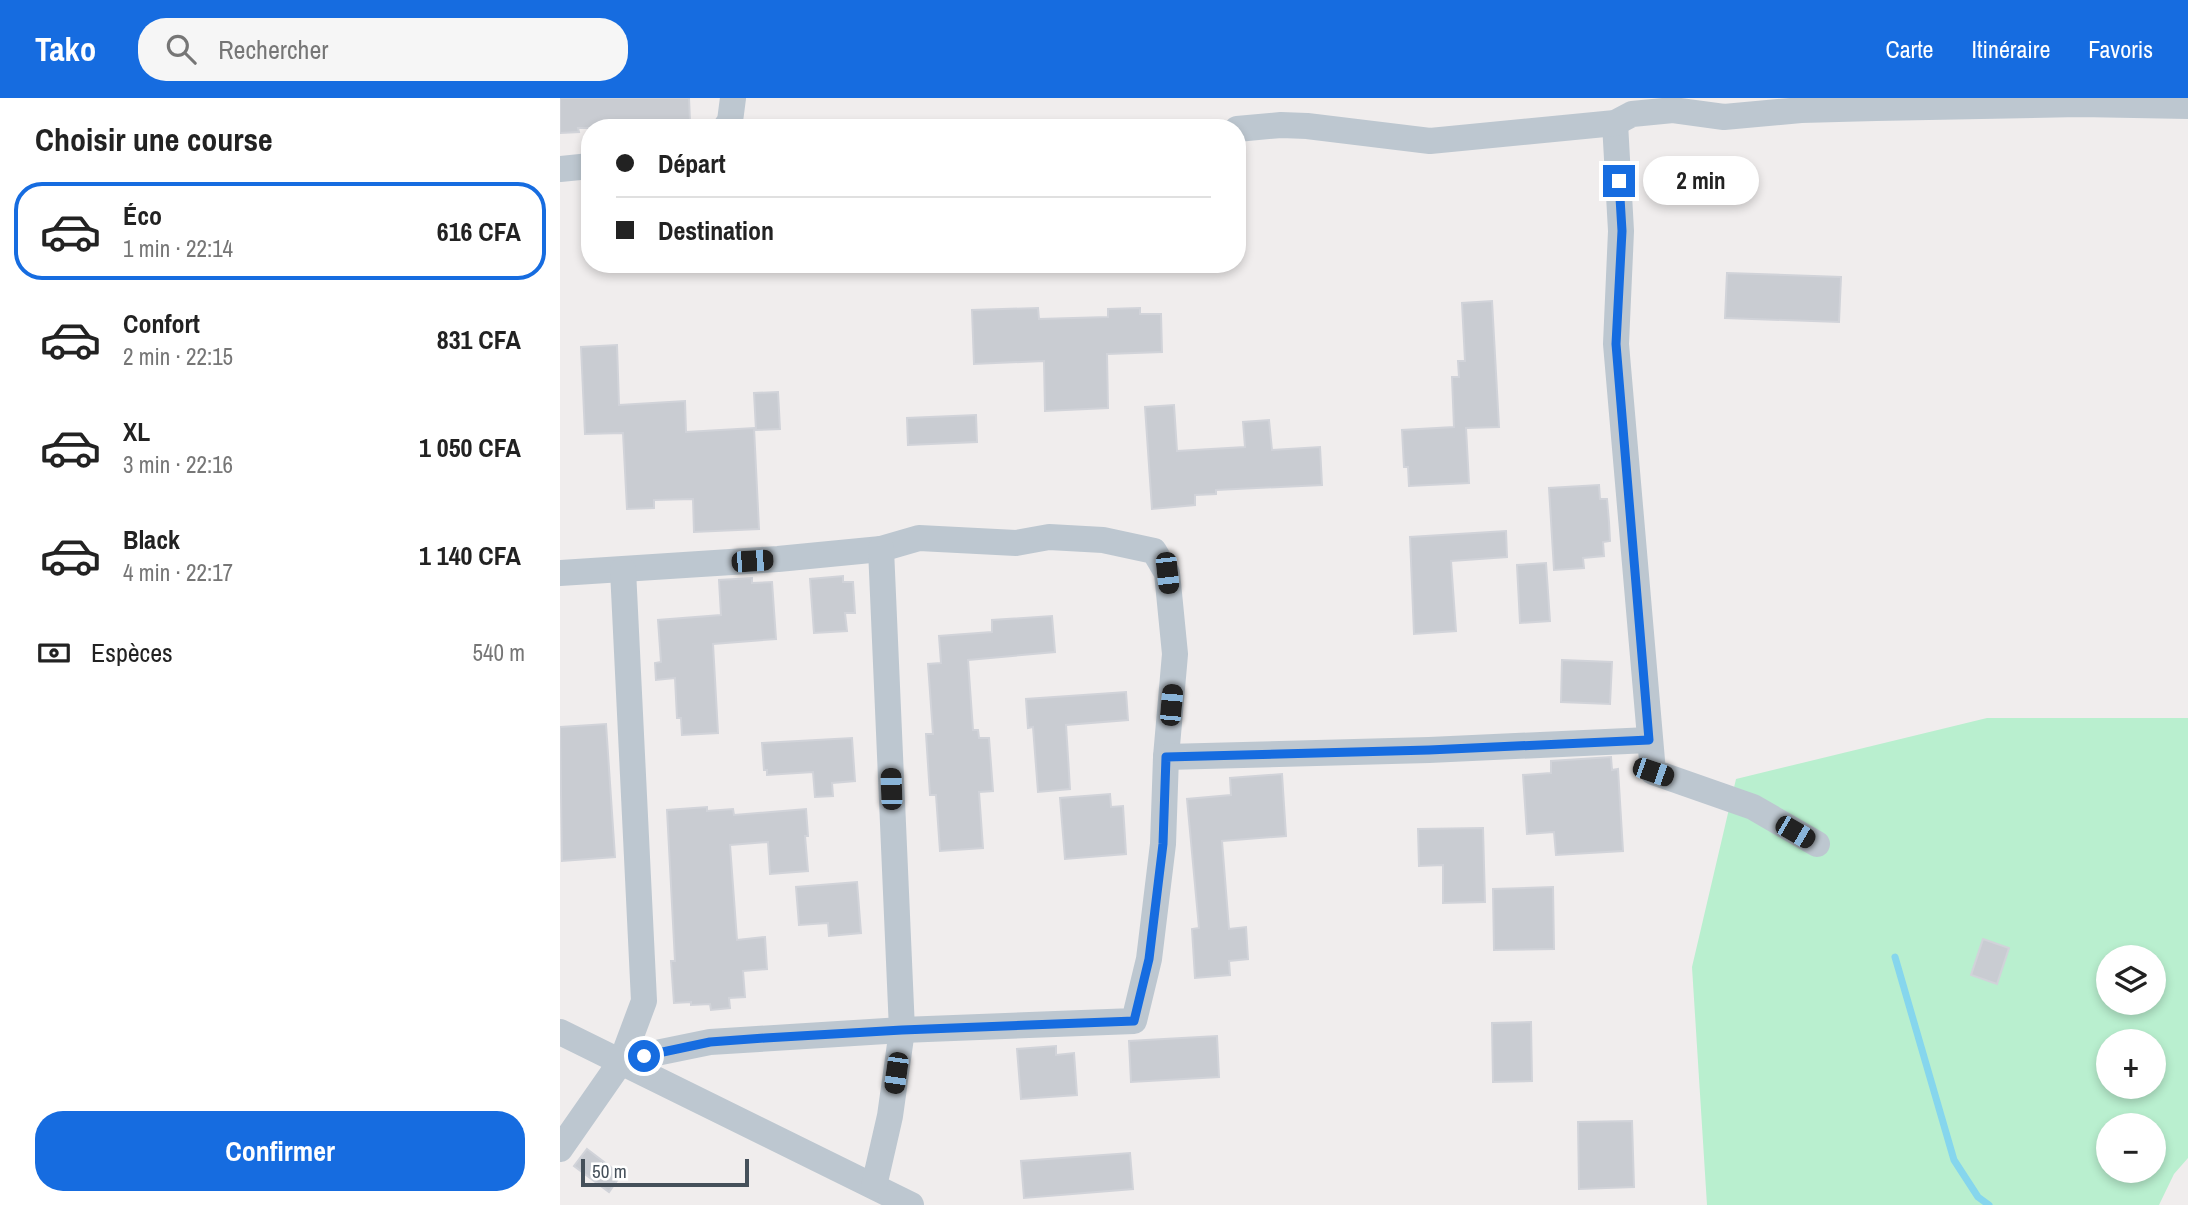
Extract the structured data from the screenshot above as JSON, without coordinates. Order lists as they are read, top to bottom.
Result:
{
  "scale_bar": "50 m",
  "page": {
    "header": "Tako",
    "search": "Rechercher",
    "nav": ["Carte", "Itinéraire", "Favoris"],
    "heading": "Choisir une course",
    "banner": ["Départ", "Destination"],
    "bubble": "2 min",
    "list": [
      {
        "name": "Éco",
        "note": "1 min · 22:14",
        "value": "616 CFA"
      },
      {
        "name": "Confort",
        "note": "2 min · 22:15",
        "value": "831 CFA"
      },
      {
        "name": "XL",
        "note": "3 min · 22:16",
        "value": "1 050 CFA"
      },
      {
        "name": "Black",
        "note": "4 min · 22:17",
        "value": "1 140 CFA"
      }
    ],
    "pay": ["Espèces", "540 m"],
    "map_buttons": ["+", "−"],
    "buttons": "Confirmer",
    "scale": "50 m"
  }
}
